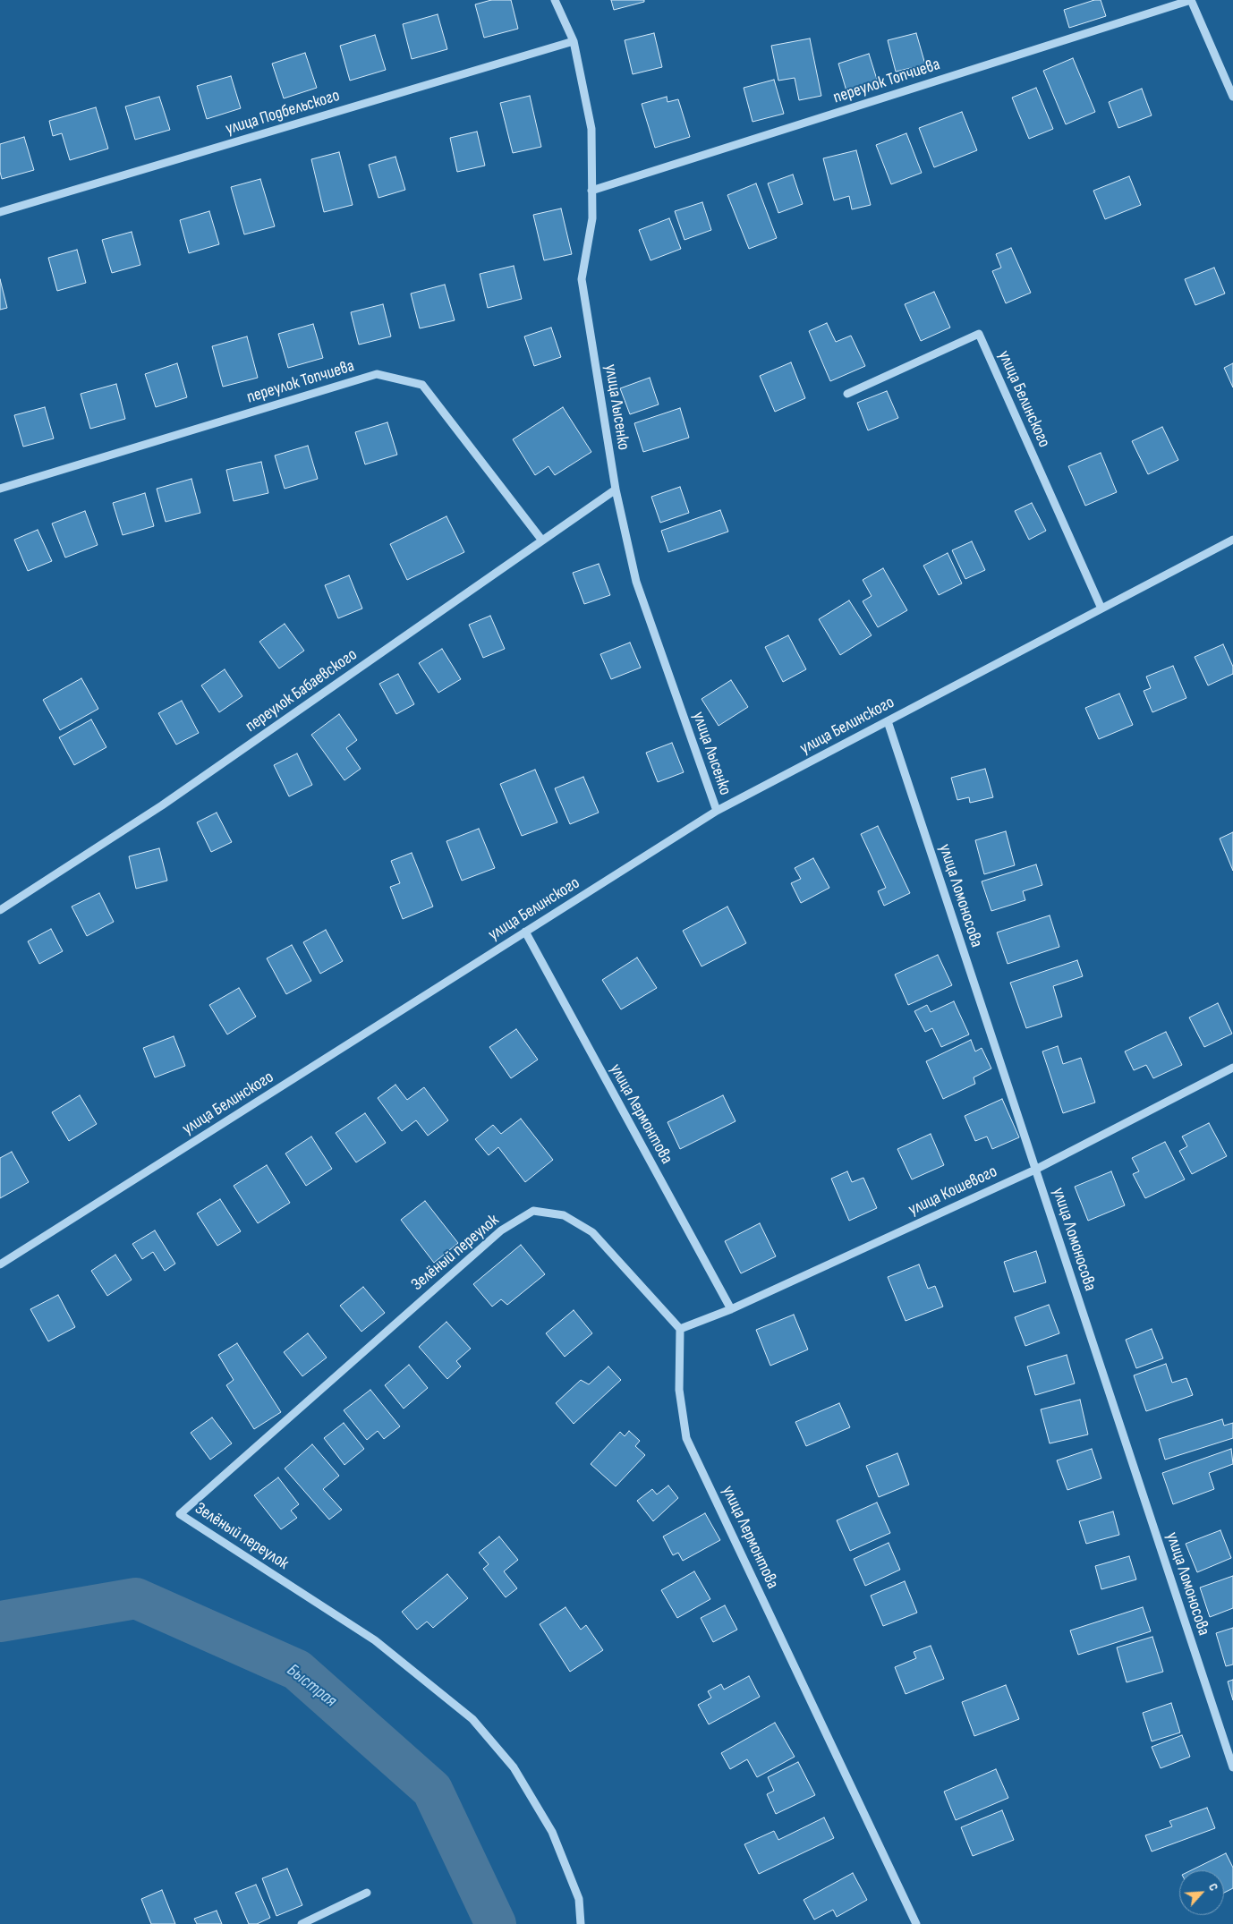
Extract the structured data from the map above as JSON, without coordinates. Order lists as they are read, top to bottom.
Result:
{
  "streets": {
    "street": [
      "переулок Топчиева",
      "улица Подбельского",
      "улица Белинского",
      "улица Лысенко",
      "переулок Бабаевского",
      "улица Ломоносова",
      "улица Лермонтова",
      "улица Кошевого",
      "Зелёный переулок"
    ]
  },
  "crossings": [
    ["переулок Топчиева", "улица Лысенко"],
    ["переулок Топчиева", "переулок Бабаевского"],
    ["улица Подбельского", "улица Лысенко"],
    ["улица Белинского", "улица Лысенко"],
    ["улица Белинского", "улица Ломоносова"],
    ["улица Белинского", "улица Лермонтова"],
    ["улица Лысенко", "переулок Бабаевского"],
    ["улица Ломоносова", "улица Кошевого"],
    ["улица Лермонтова", "улица Кошевого"],
    ["улица Лермонтова", "Зелёный переулок"],
    ["улица Кошевого", "Зелёный переулок"]
  ],
  "water": ["Быстрая"],
  "north": "top right"
}
